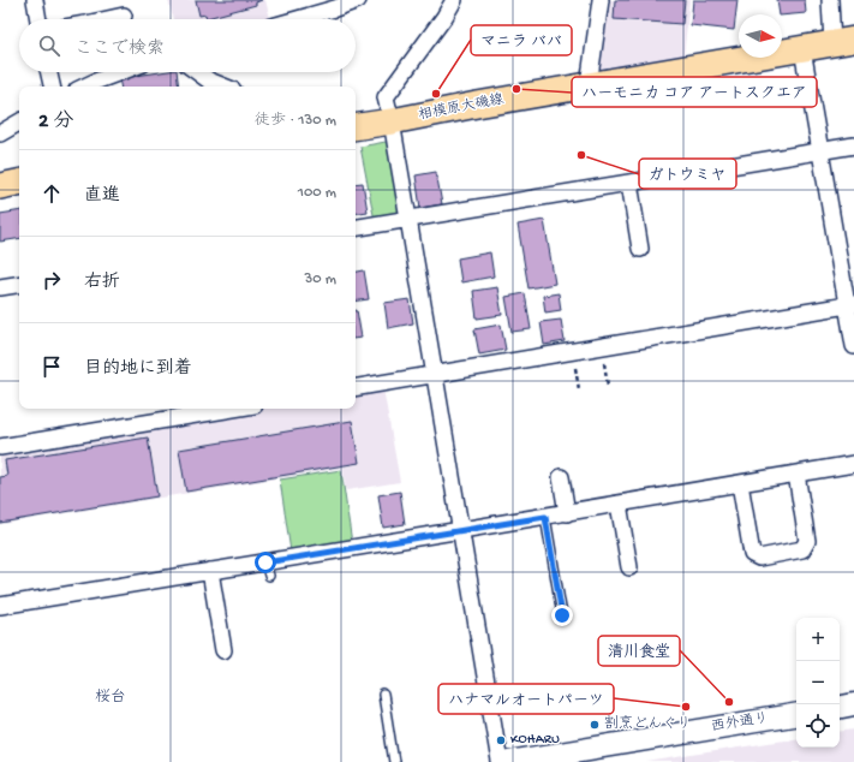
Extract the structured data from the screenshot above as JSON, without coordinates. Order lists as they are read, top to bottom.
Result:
{
  "streets": {
    "main road": ["相模原大磯線"],
    "street": ["西外通り"]
  },
  "districts": ["桜台"],
  "places": [
    "ハーモニカ コア アートスクエア",
    "マニラ ババ",
    "ガトウミヤ",
    "清川食堂",
    "ハナマルオートパーツ",
    "割烹どんぐり",
    "KOHARU"
  ],
  "north": "right",
  "page": {
    "search": "ここで検索",
    "heading": ["2 分", "徒歩 · 130 m"],
    "list": [
      ["直進", "100 m"],
      ["右折", "30 m"],
      "目的地に到着"
    ],
    "map_buttons": ["+", "−"]
  }
}
